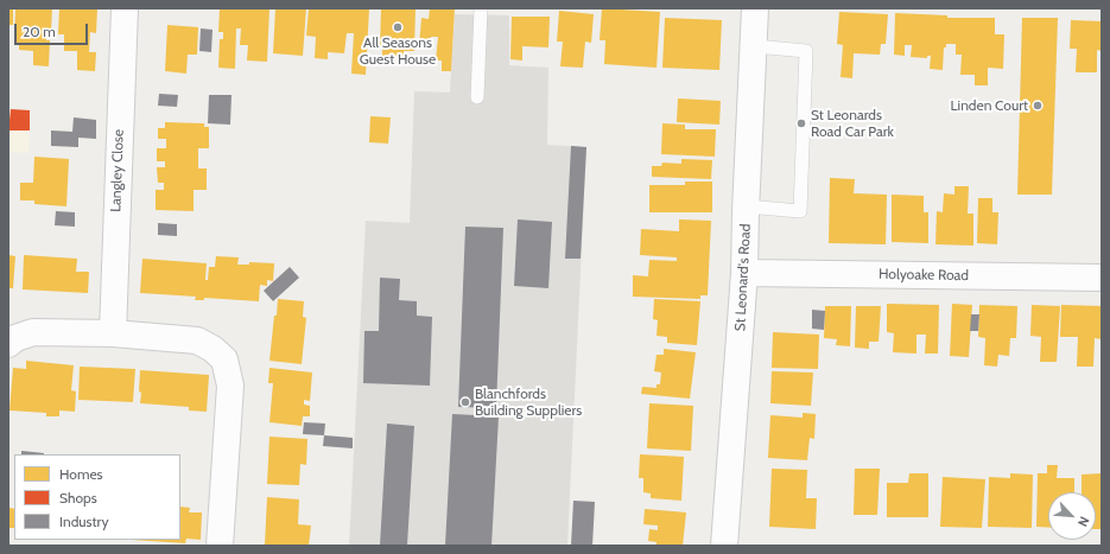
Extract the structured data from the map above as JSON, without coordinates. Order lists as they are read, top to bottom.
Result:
{
  "streets": {
    "street": ["Langley Close", "Holyoake Road", "St Leonard's Road"]
  },
  "crossings": [
    ["Holyoake Road", "St Leonard's Road"]
  ],
  "places": [
    "All Seasons Guest House",
    "Linden Court",
    "St Leonards Road Car Park",
    "Blanchfords Building Suppliers"
  ],
  "legend": ["Homes", "Shops", "Industry"],
  "scale_bar": "20 m",
  "north": "bottom right"
}
